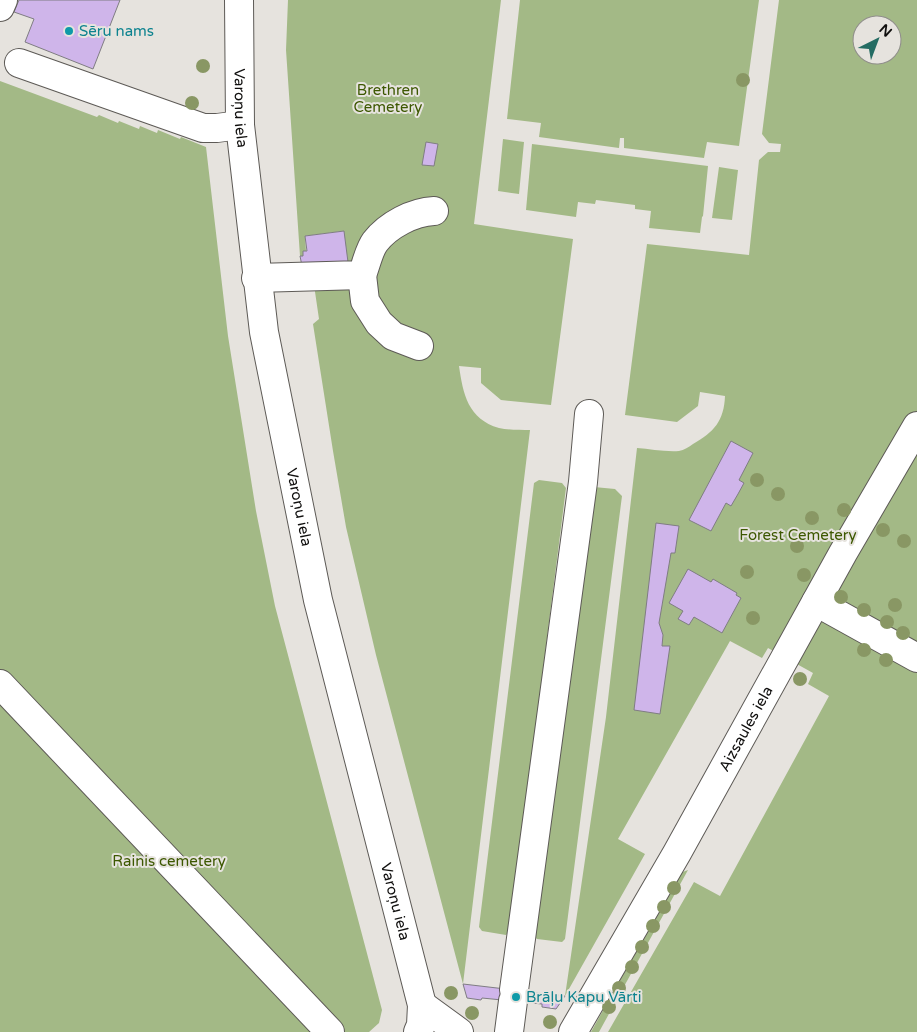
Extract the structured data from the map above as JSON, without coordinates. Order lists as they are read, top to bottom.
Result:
{
  "streets": {
    "street": ["Varoņu iela", "Aizsaules iela"]
  },
  "parks": ["Brethren Cemetery", "Forest Cemetery", "Rainis cemetery"],
  "places": ["Sēru nams", "Brāļu Kapu Vārti"],
  "north": "top right"
}
